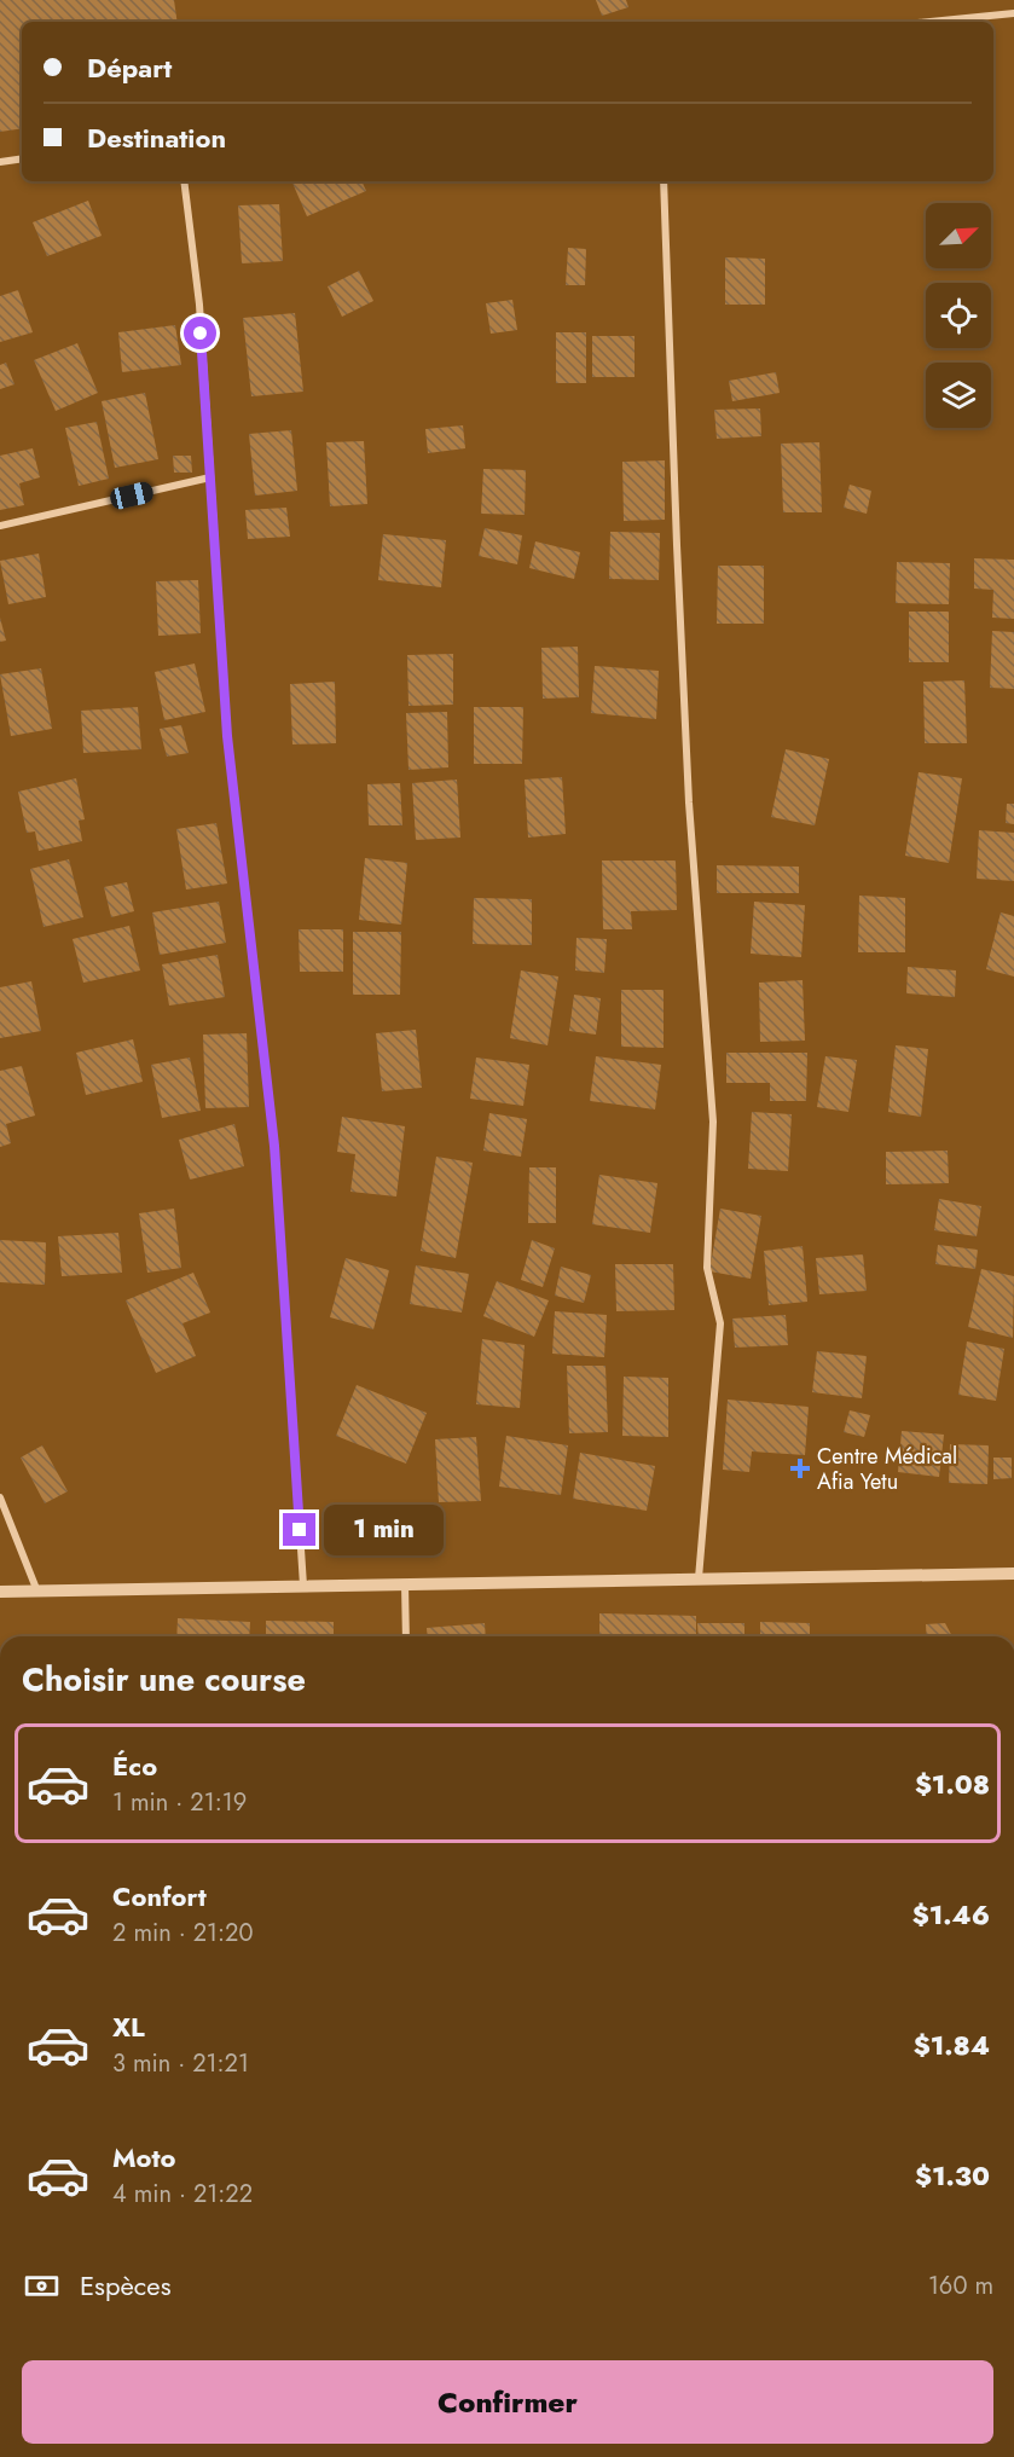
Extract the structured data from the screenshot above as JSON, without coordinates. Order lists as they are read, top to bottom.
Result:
{
  "places": {
    "health": ["Centre Médical Afia Yetu"]
  },
  "north": "top right",
  "page": {
    "banner": ["Départ", "Destination"],
    "bubble": "1 min",
    "heading": "Choisir une course",
    "list": [
      {
        "name": "Éco",
        "note": "1 min · 21:19",
        "value": "$1.08"
      },
      {
        "name": "Confort",
        "note": "2 min · 21:20",
        "value": "$1.46"
      },
      {
        "name": "XL",
        "note": "3 min · 21:21",
        "value": "$1.84"
      },
      {
        "name": "Moto",
        "note": "4 min · 21:22",
        "value": "$1.30"
      }
    ],
    "pay": ["Espèces", "160 m"],
    "buttons": "Confirmer"
  }
}
